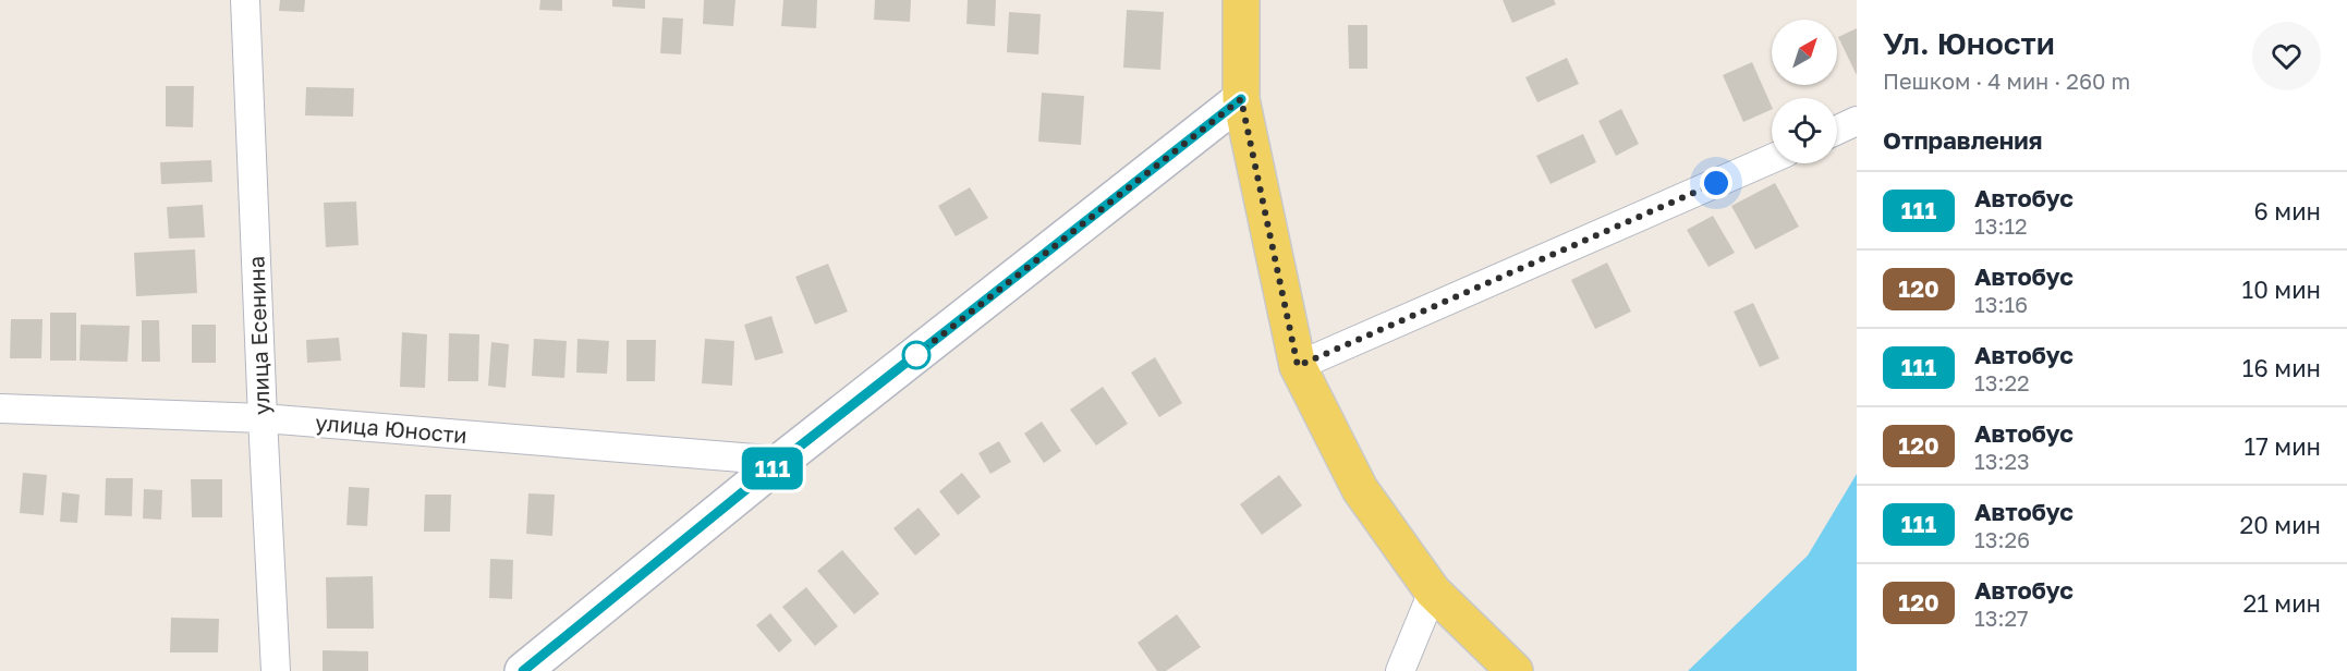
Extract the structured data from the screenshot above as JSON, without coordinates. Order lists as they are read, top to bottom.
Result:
{
  "streets": {
    "street": ["улица Есенина", "улица Юности"]
  },
  "crossings": [
    ["улица Есенина", "улица Юности"]
  ],
  "lines": ["bus line 111"],
  "north": "top right",
  "page": {
    "on_map": "111",
    "heading": [
      ["Ул. Юности", "Пешком · 4 мин · 260 m"],
      "Отправления"
    ],
    "list": [
      {
        "mark": "111",
        "name": "Автобус",
        "note": "13:12",
        "value": "6 мин"
      },
      {
        "mark": "120",
        "name": "Автобус",
        "note": "13:16",
        "value": "10 мин"
      },
      {
        "mark": "111",
        "name": "Автобус",
        "note": "13:22",
        "value": "16 мин"
      },
      {
        "mark": "120",
        "name": "Автобус",
        "note": "13:23",
        "value": "17 мин"
      },
      {
        "mark": "111",
        "name": "Автобус",
        "note": "13:26",
        "value": "20 мин"
      },
      {
        "mark": "120",
        "name": "Автобус",
        "note": "13:27",
        "value": "21 мин"
      }
    ]
  }
}
